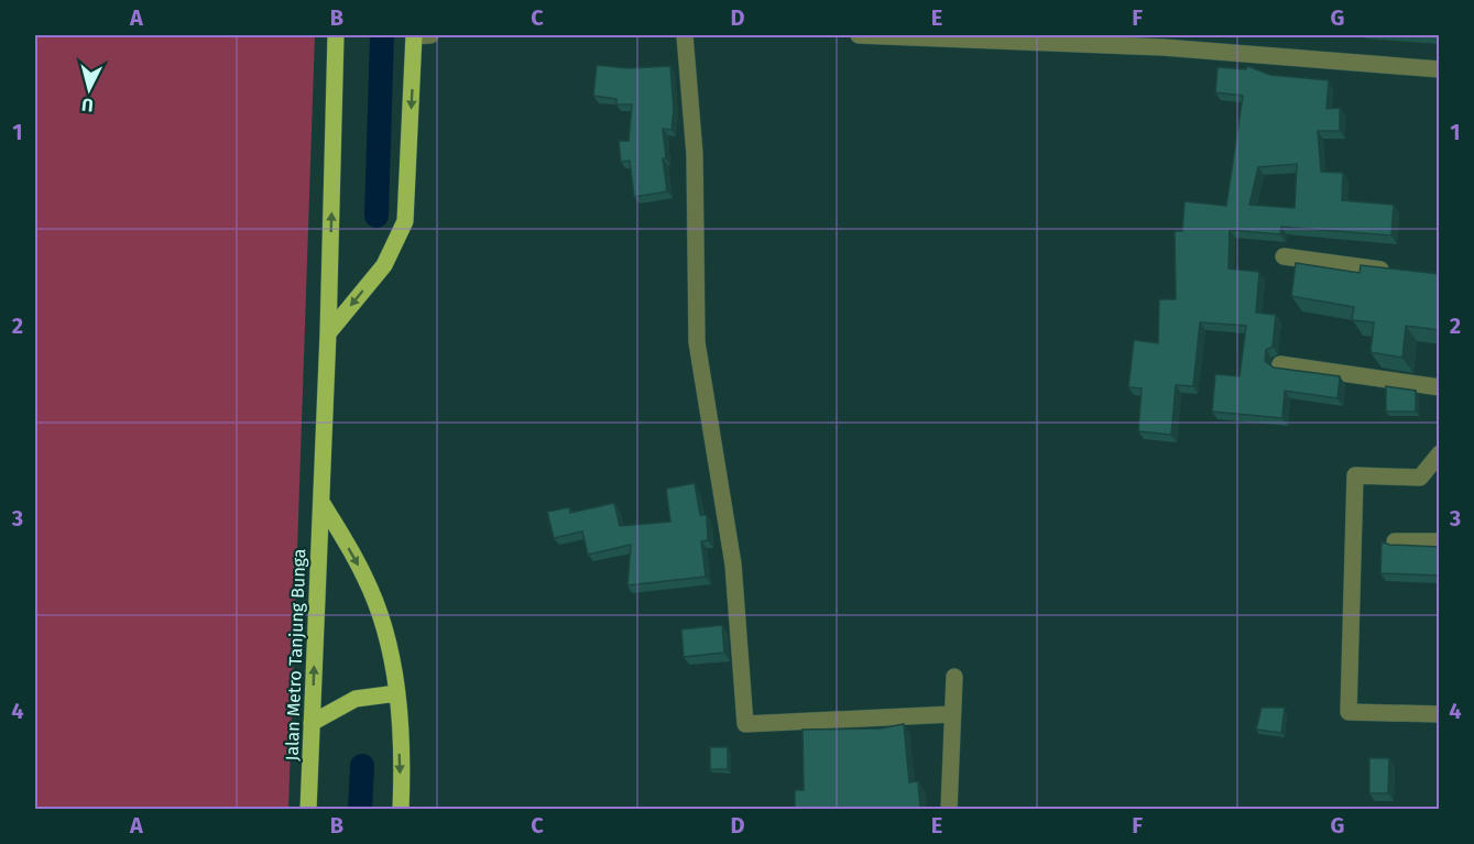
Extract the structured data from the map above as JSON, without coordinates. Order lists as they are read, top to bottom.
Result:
{
  "streets": {
    "main road": ["Jalan Metro Tanjung Bunga"]
  },
  "north": "bottom",
  "grid": {
    "columns": [
      "A",
      "B",
      "C",
      "D",
      "E",
      "F",
      "G"
    ],
    "rows": [
      "1",
      "2",
      "3",
      "4"
    ]
  }
}
